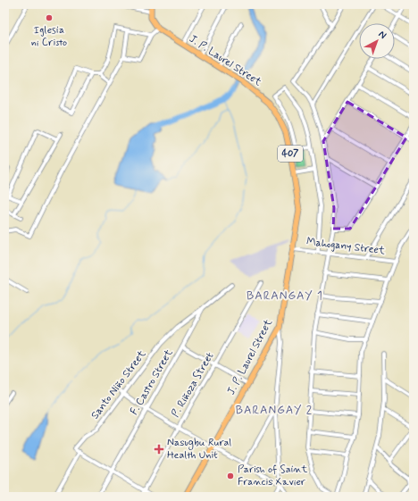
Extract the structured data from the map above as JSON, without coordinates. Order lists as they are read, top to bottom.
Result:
{
  "streets": {
    "main road": ["J. P. Laurel Street", "407"],
    "street": [
      "Mahogany Street",
      "F. Castro Street",
      "Santo Niño Street",
      "P. Riñoza Street"
    ]
  },
  "crossings": [
    ["J. P. Laurel Street", "Mahogany Street"],
    ["F. Castro Street", "Santo Niño Street"]
  ],
  "districts": ["BARANGAY 1", "BARANGAY 2"],
  "places": {
    "other": ["Iglesia ni Cristo", "Parish of Saint Francis Xavier"],
    "health": ["Nasugbu Rural Health Unit"]
  },
  "north": "top right"
}
